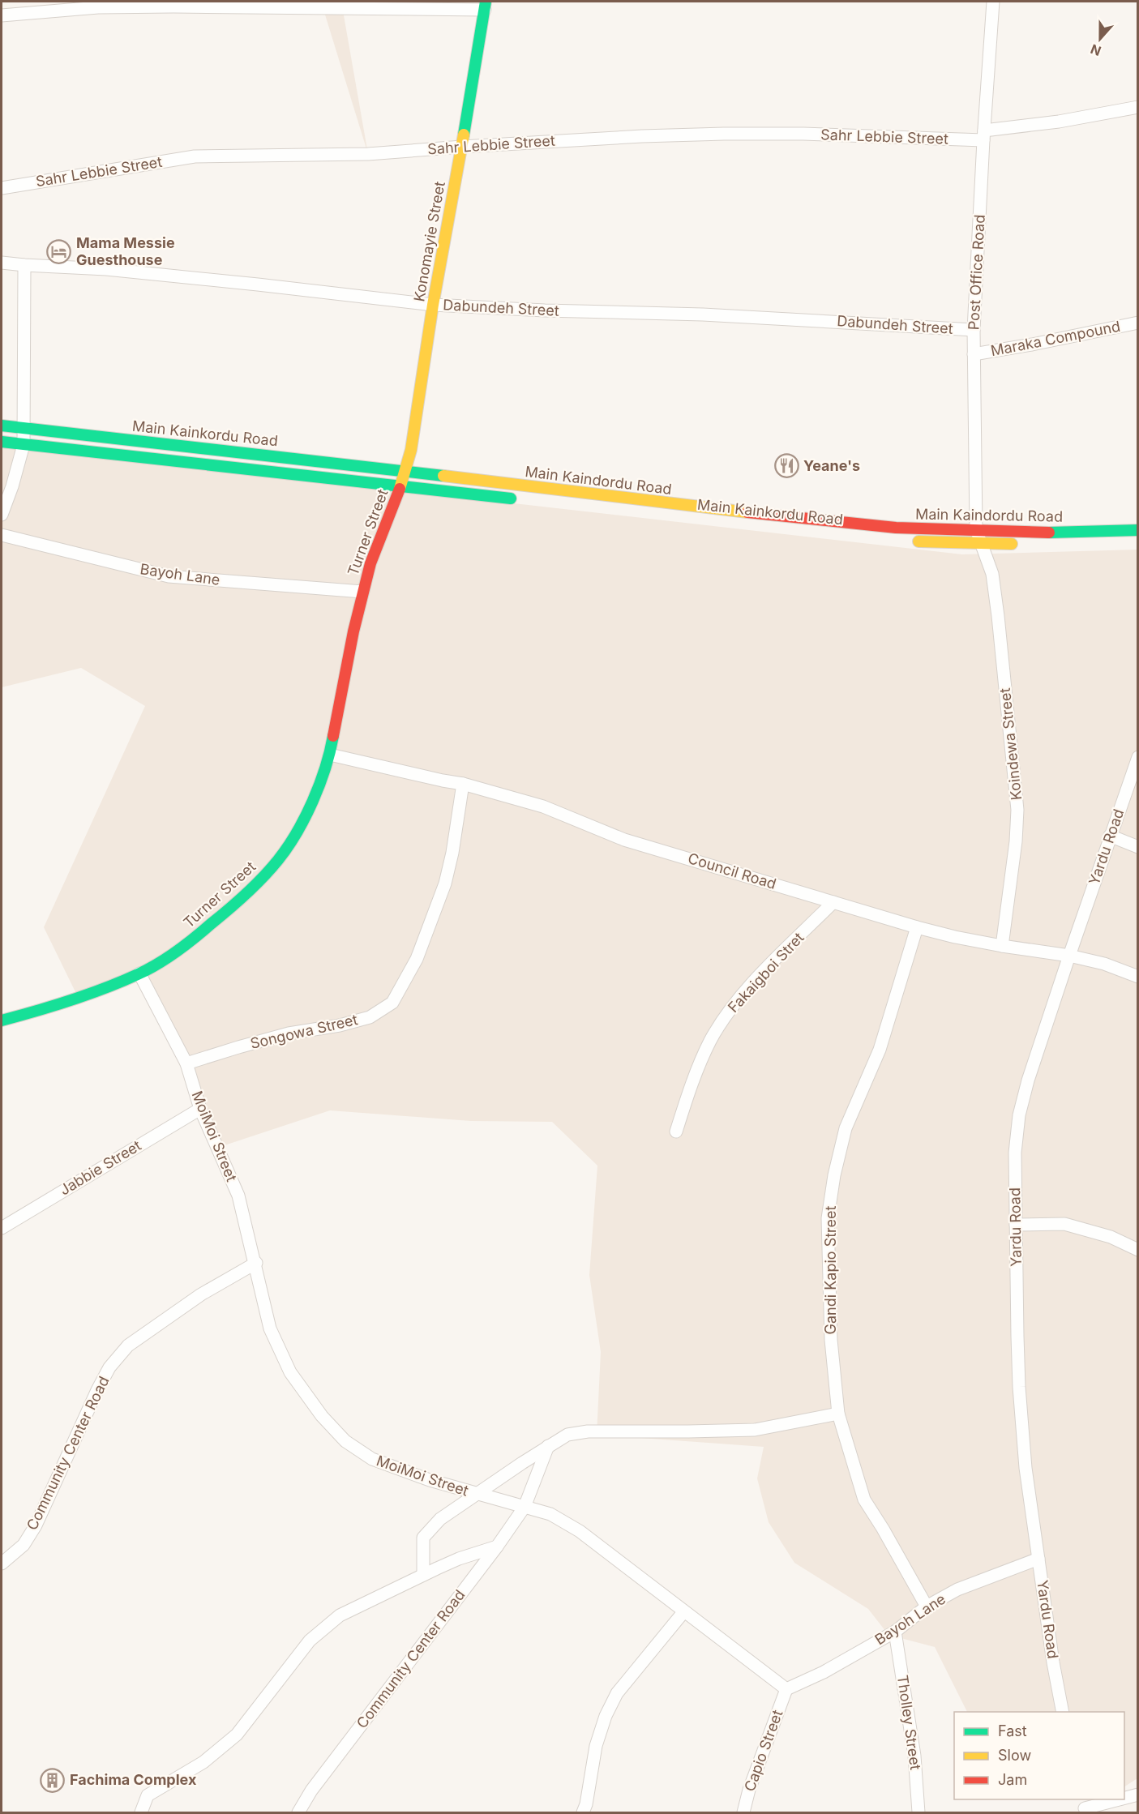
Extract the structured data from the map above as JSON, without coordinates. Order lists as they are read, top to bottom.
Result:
{
  "streets": {
    "main road": [
      "Konomayie Street",
      "Main Kainkordu Road",
      "Main Kaindordu Road",
      "Turner Street"
    ],
    "street": [
      "Sahr Lebbie Street",
      "Post Office Road",
      "Dabundeh Street",
      "Maraka Compound",
      "Bayoh Lane",
      "Koindewa Street",
      "Yardu Road",
      "Council Road",
      "Fakaigboi Stret",
      "Songowa Street",
      "MoiMoi Street",
      "Jabbie Street",
      "Gandi Kapio Street",
      "Community Center Road",
      "Tholley Street",
      "Capio Street"
    ]
  },
  "crossings": [
    ["Sahr Lebbie Street", "Konomayie Street"],
    ["Sahr Lebbie Street", "Post Office Road"],
    ["Konomayie Street", "Dabundeh Street"],
    ["Konomayie Street", "Main Kainkordu Road"],
    ["Konomayie Street", "Main Kaindordu Road"],
    ["Konomayie Street", "Turner Street"],
    ["Post Office Road", "Dabundeh Street"],
    ["Post Office Road", "Maraka Compound"],
    ["Post Office Road", "Main Kaindordu Road"],
    ["Post Office Road", "Koindewa Street"],
    ["Main Kainkordu Road", "Main Kaindordu Road"],
    ["Turner Street", "Bayoh Lane"],
    ["Turner Street", "Council Road"],
    ["Turner Street", "MoiMoi Street"],
    ["Bayoh Lane", "Yardu Road"],
    ["Bayoh Lane", "MoiMoi Street"],
    ["Bayoh Lane", "Gandi Kapio Street"],
    ["Bayoh Lane", "Tholley Street"],
    ["Bayoh Lane", "Capio Street"],
    ["Koindewa Street", "Council Road"],
    ["Yardu Road", "Council Road"],
    ["Council Road", "Fakaigboi Stret"],
    ["Council Road", "Songowa Street"],
    ["Council Road", "Gandi Kapio Street"],
    ["Songowa Street", "MoiMoi Street"],
    ["MoiMoi Street", "Jabbie Street"],
    ["MoiMoi Street", "Community Center Road"],
    ["MoiMoi Street", "Capio Street"]
  ],
  "places": {
    "hotel": ["Mama Messie Guesthouse"],
    "restaurant": ["Yeane's"],
    "building": ["Fachima Complex"]
  },
  "legend": ["Fast", "Slow", "Jam"],
  "north": "bottom"
}
